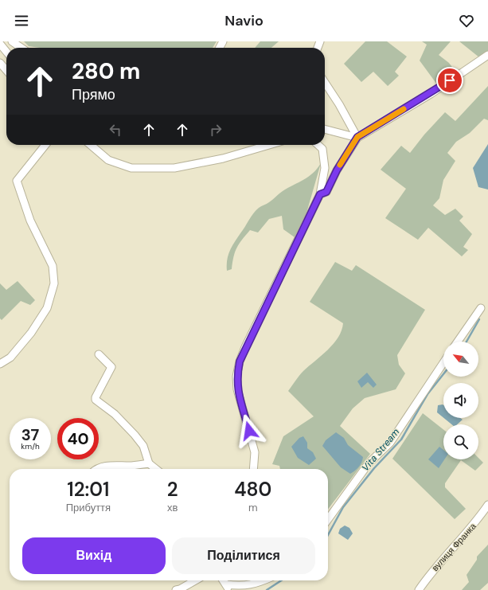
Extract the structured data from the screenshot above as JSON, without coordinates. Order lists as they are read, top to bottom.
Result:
{
  "streets": {
    "street": ["вулиця Франка"]
  },
  "water": ["Vita Stream"],
  "north": "top left",
  "page": {
    "header": "Navio",
    "turn": ["280 m", "Прямо"],
    "speed": "37 km/h",
    "limit": "40",
    "eta": [
      "12:01",
      "Прибуття",
      "2",
      "хв",
      "480",
      "m"
    ],
    "buttons": ["Вихід", "Поділитися"]
  }
}
